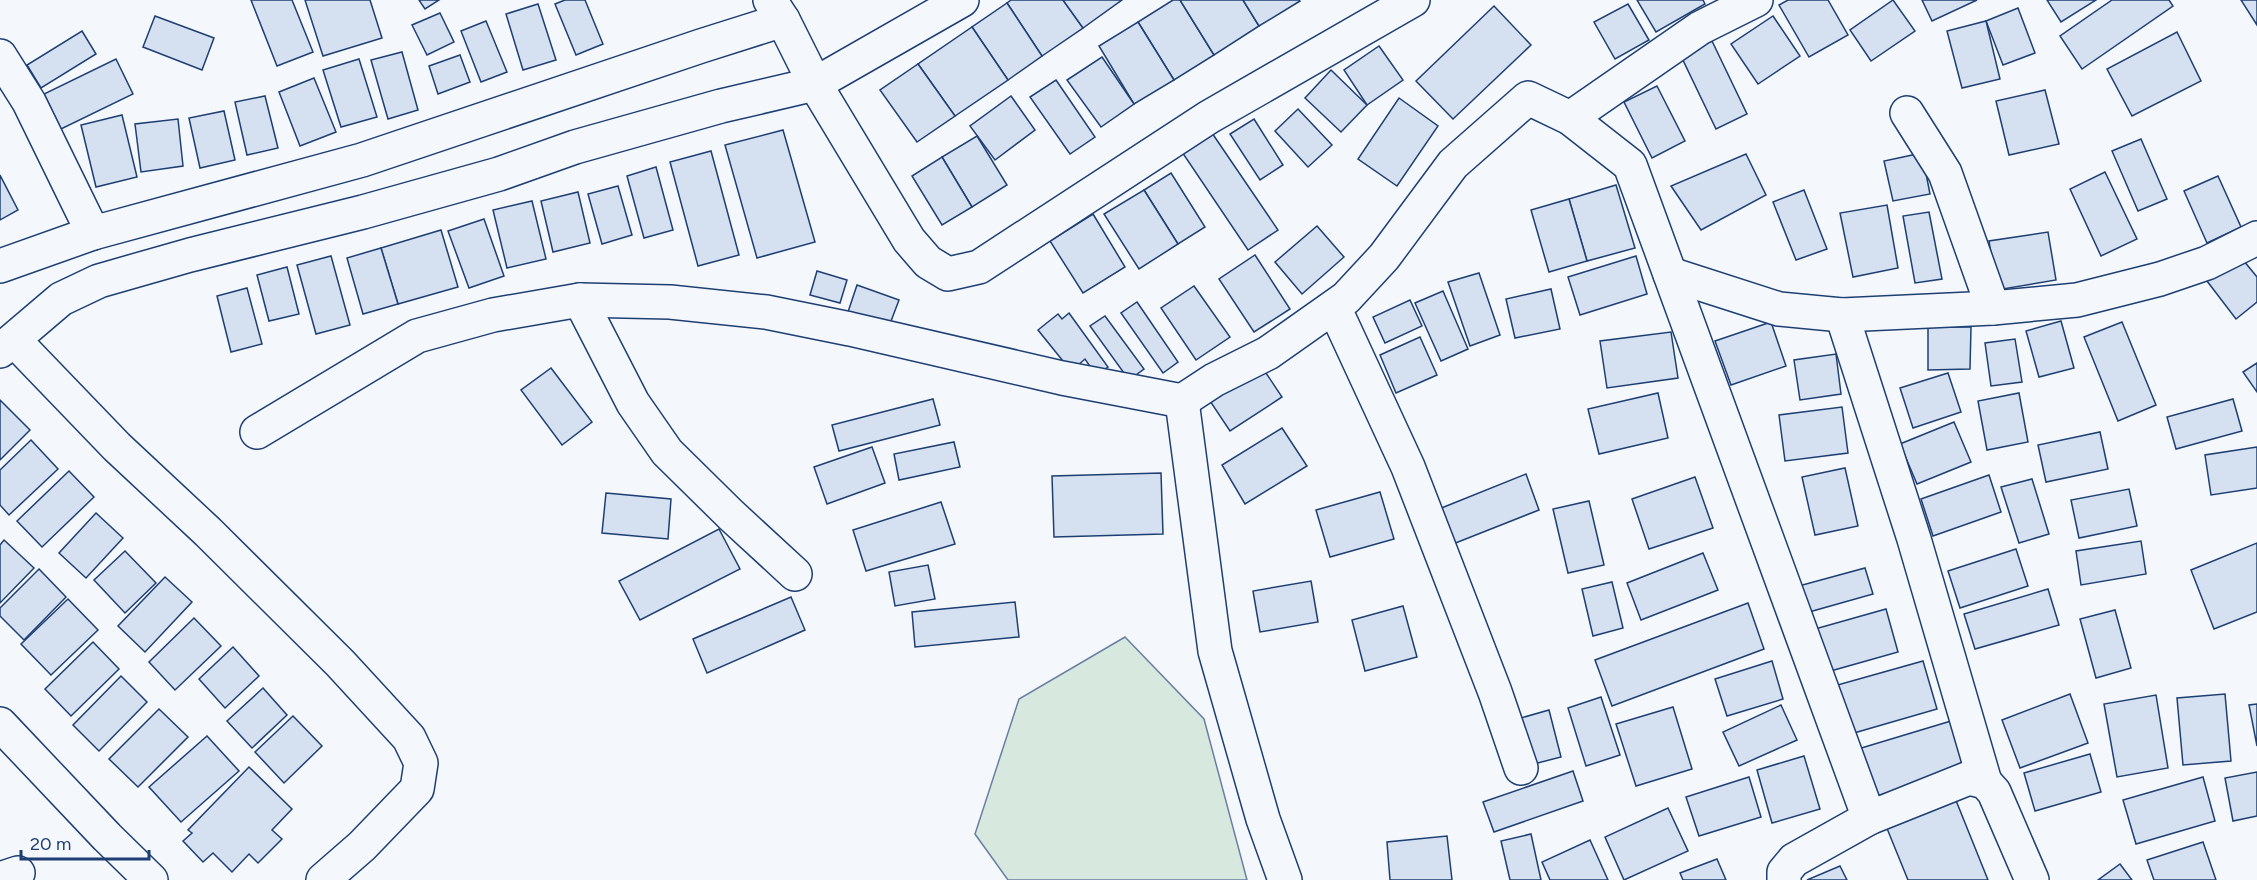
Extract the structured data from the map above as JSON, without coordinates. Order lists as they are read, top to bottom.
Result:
{
  "scale_bar": "20 m"
}
